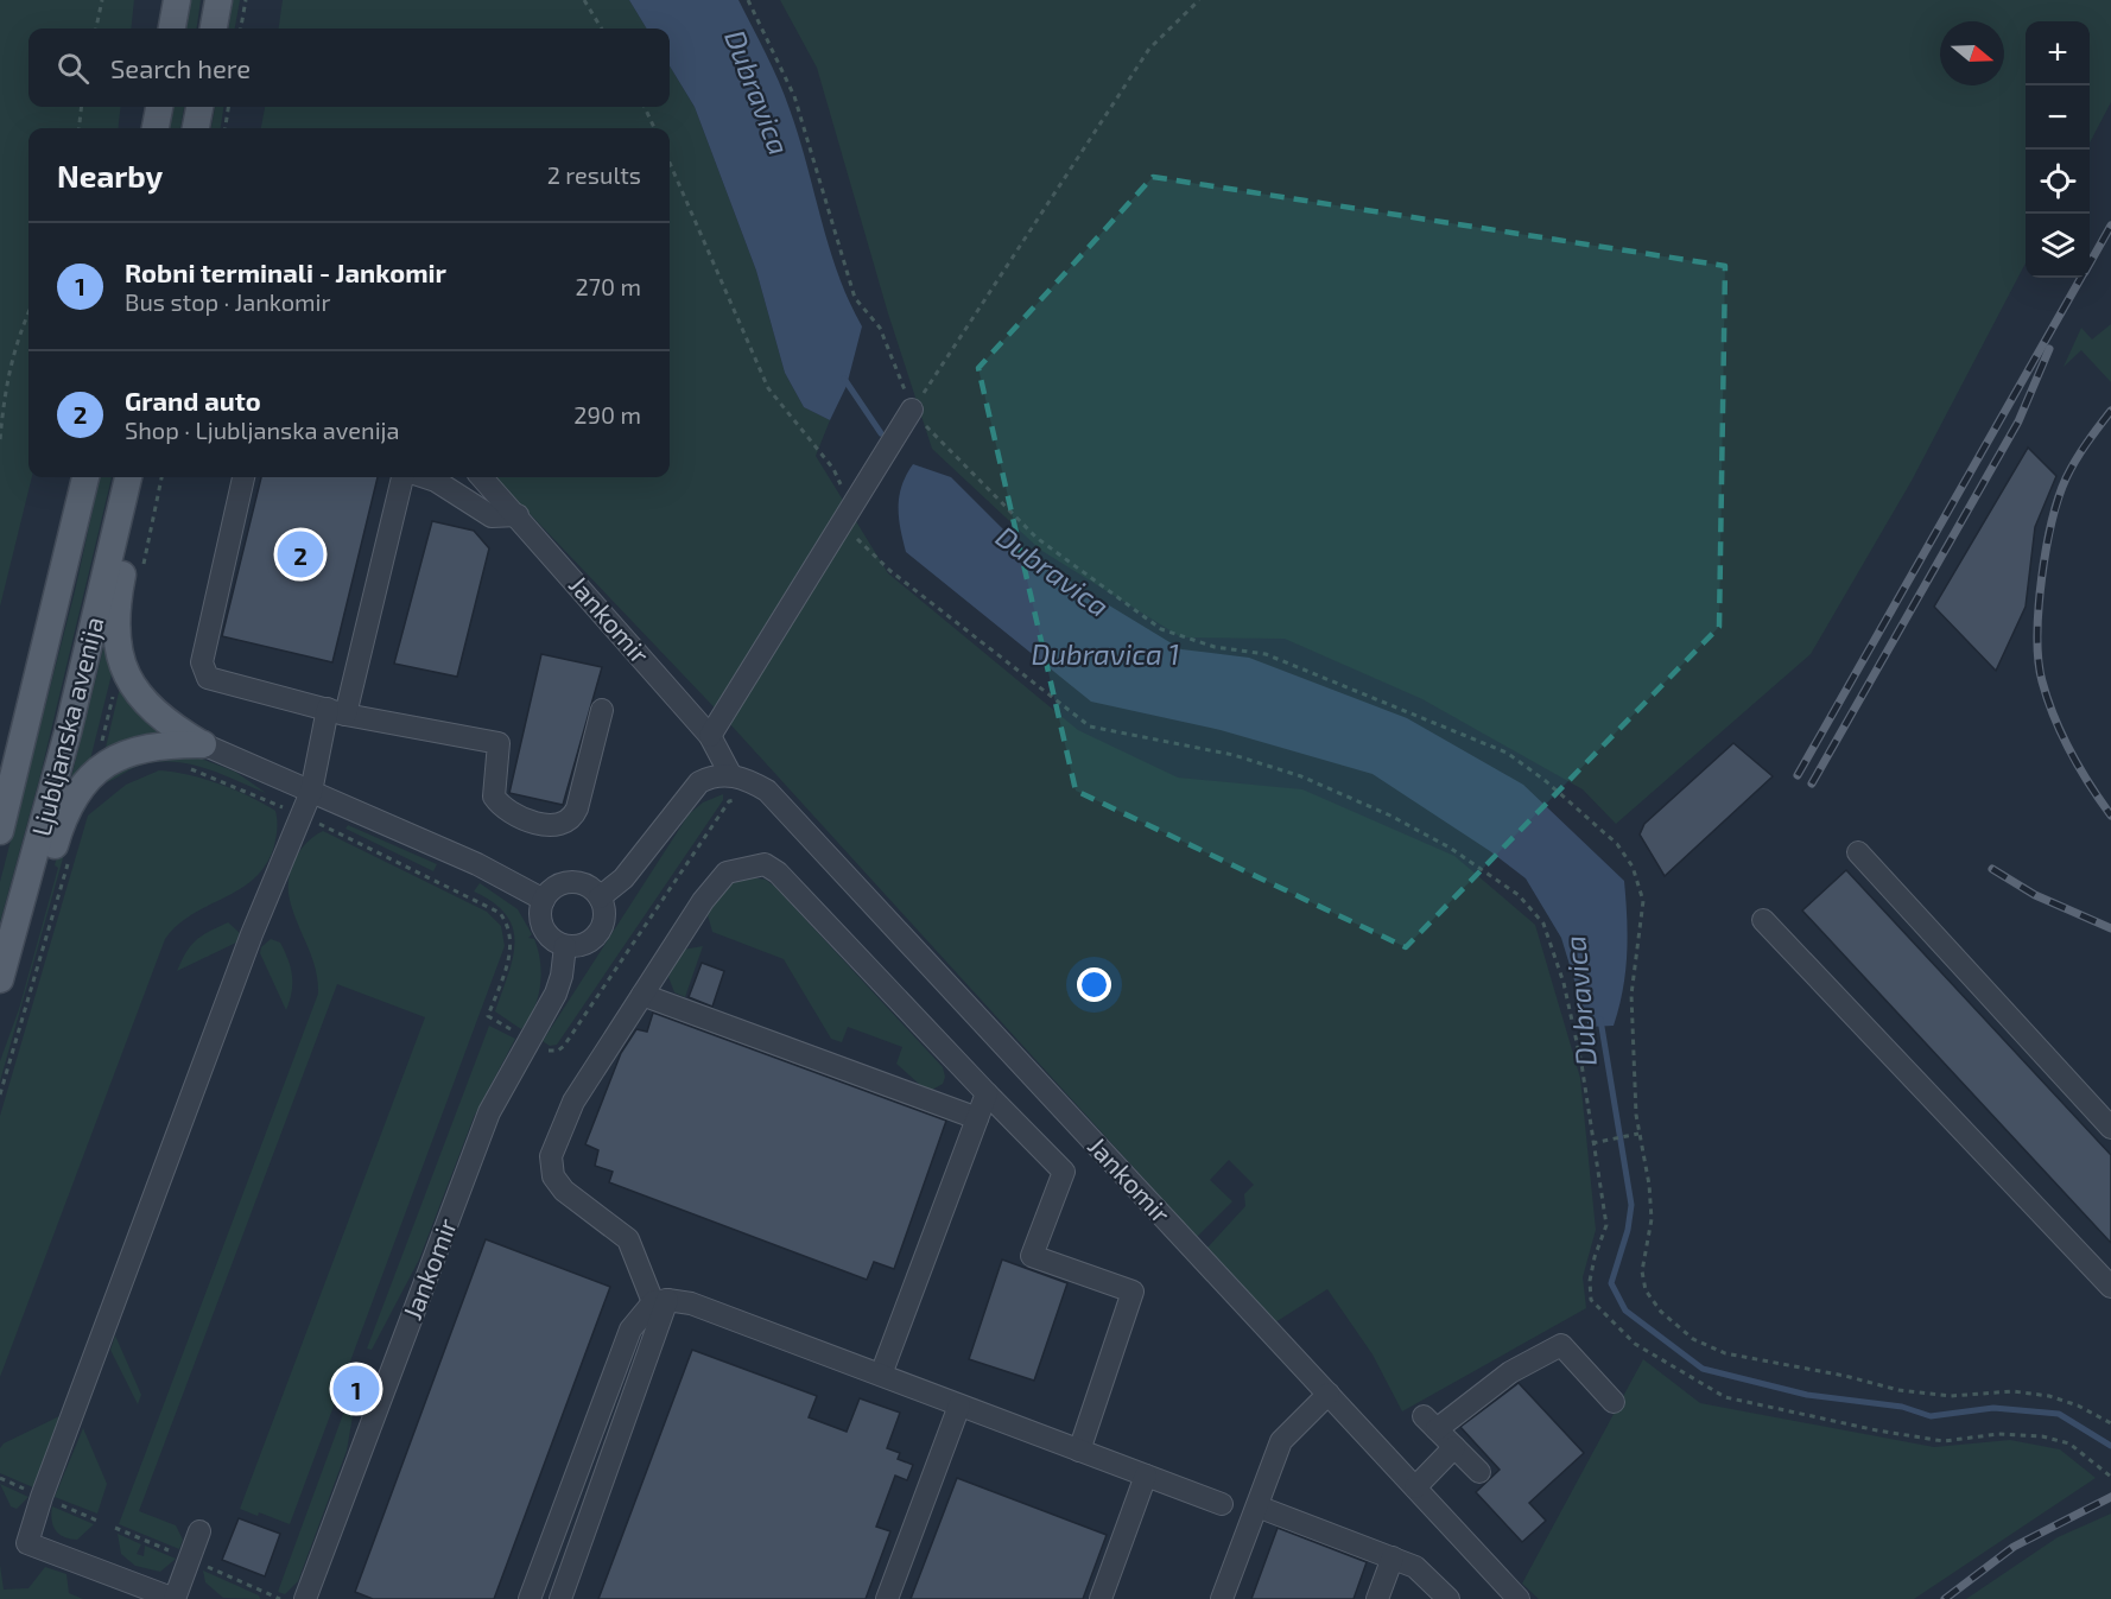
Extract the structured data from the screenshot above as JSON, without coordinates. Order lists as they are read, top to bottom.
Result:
{
  "streets": {
    "main road": ["Ljubljanska avenija"],
    "street": ["Jankomir"]
  },
  "water": ["Dubravica", "Dubravica 1"],
  "north": "right",
  "page": {
    "map_buttons": ["+", "−"],
    "search": "Search here",
    "heading": ["Nearby", "2 results"],
    "list": [
      {
        "mark": "1",
        "name": "Robni terminali - Jankomir",
        "note": "Bus stop · Jankomir",
        "value": "270 m"
      },
      {
        "mark": "2",
        "name": "Grand auto",
        "note": "Shop · Ljubljanska avenija",
        "value": "290 m"
      }
    ],
    "pins": ["2", "1"]
  }
}
